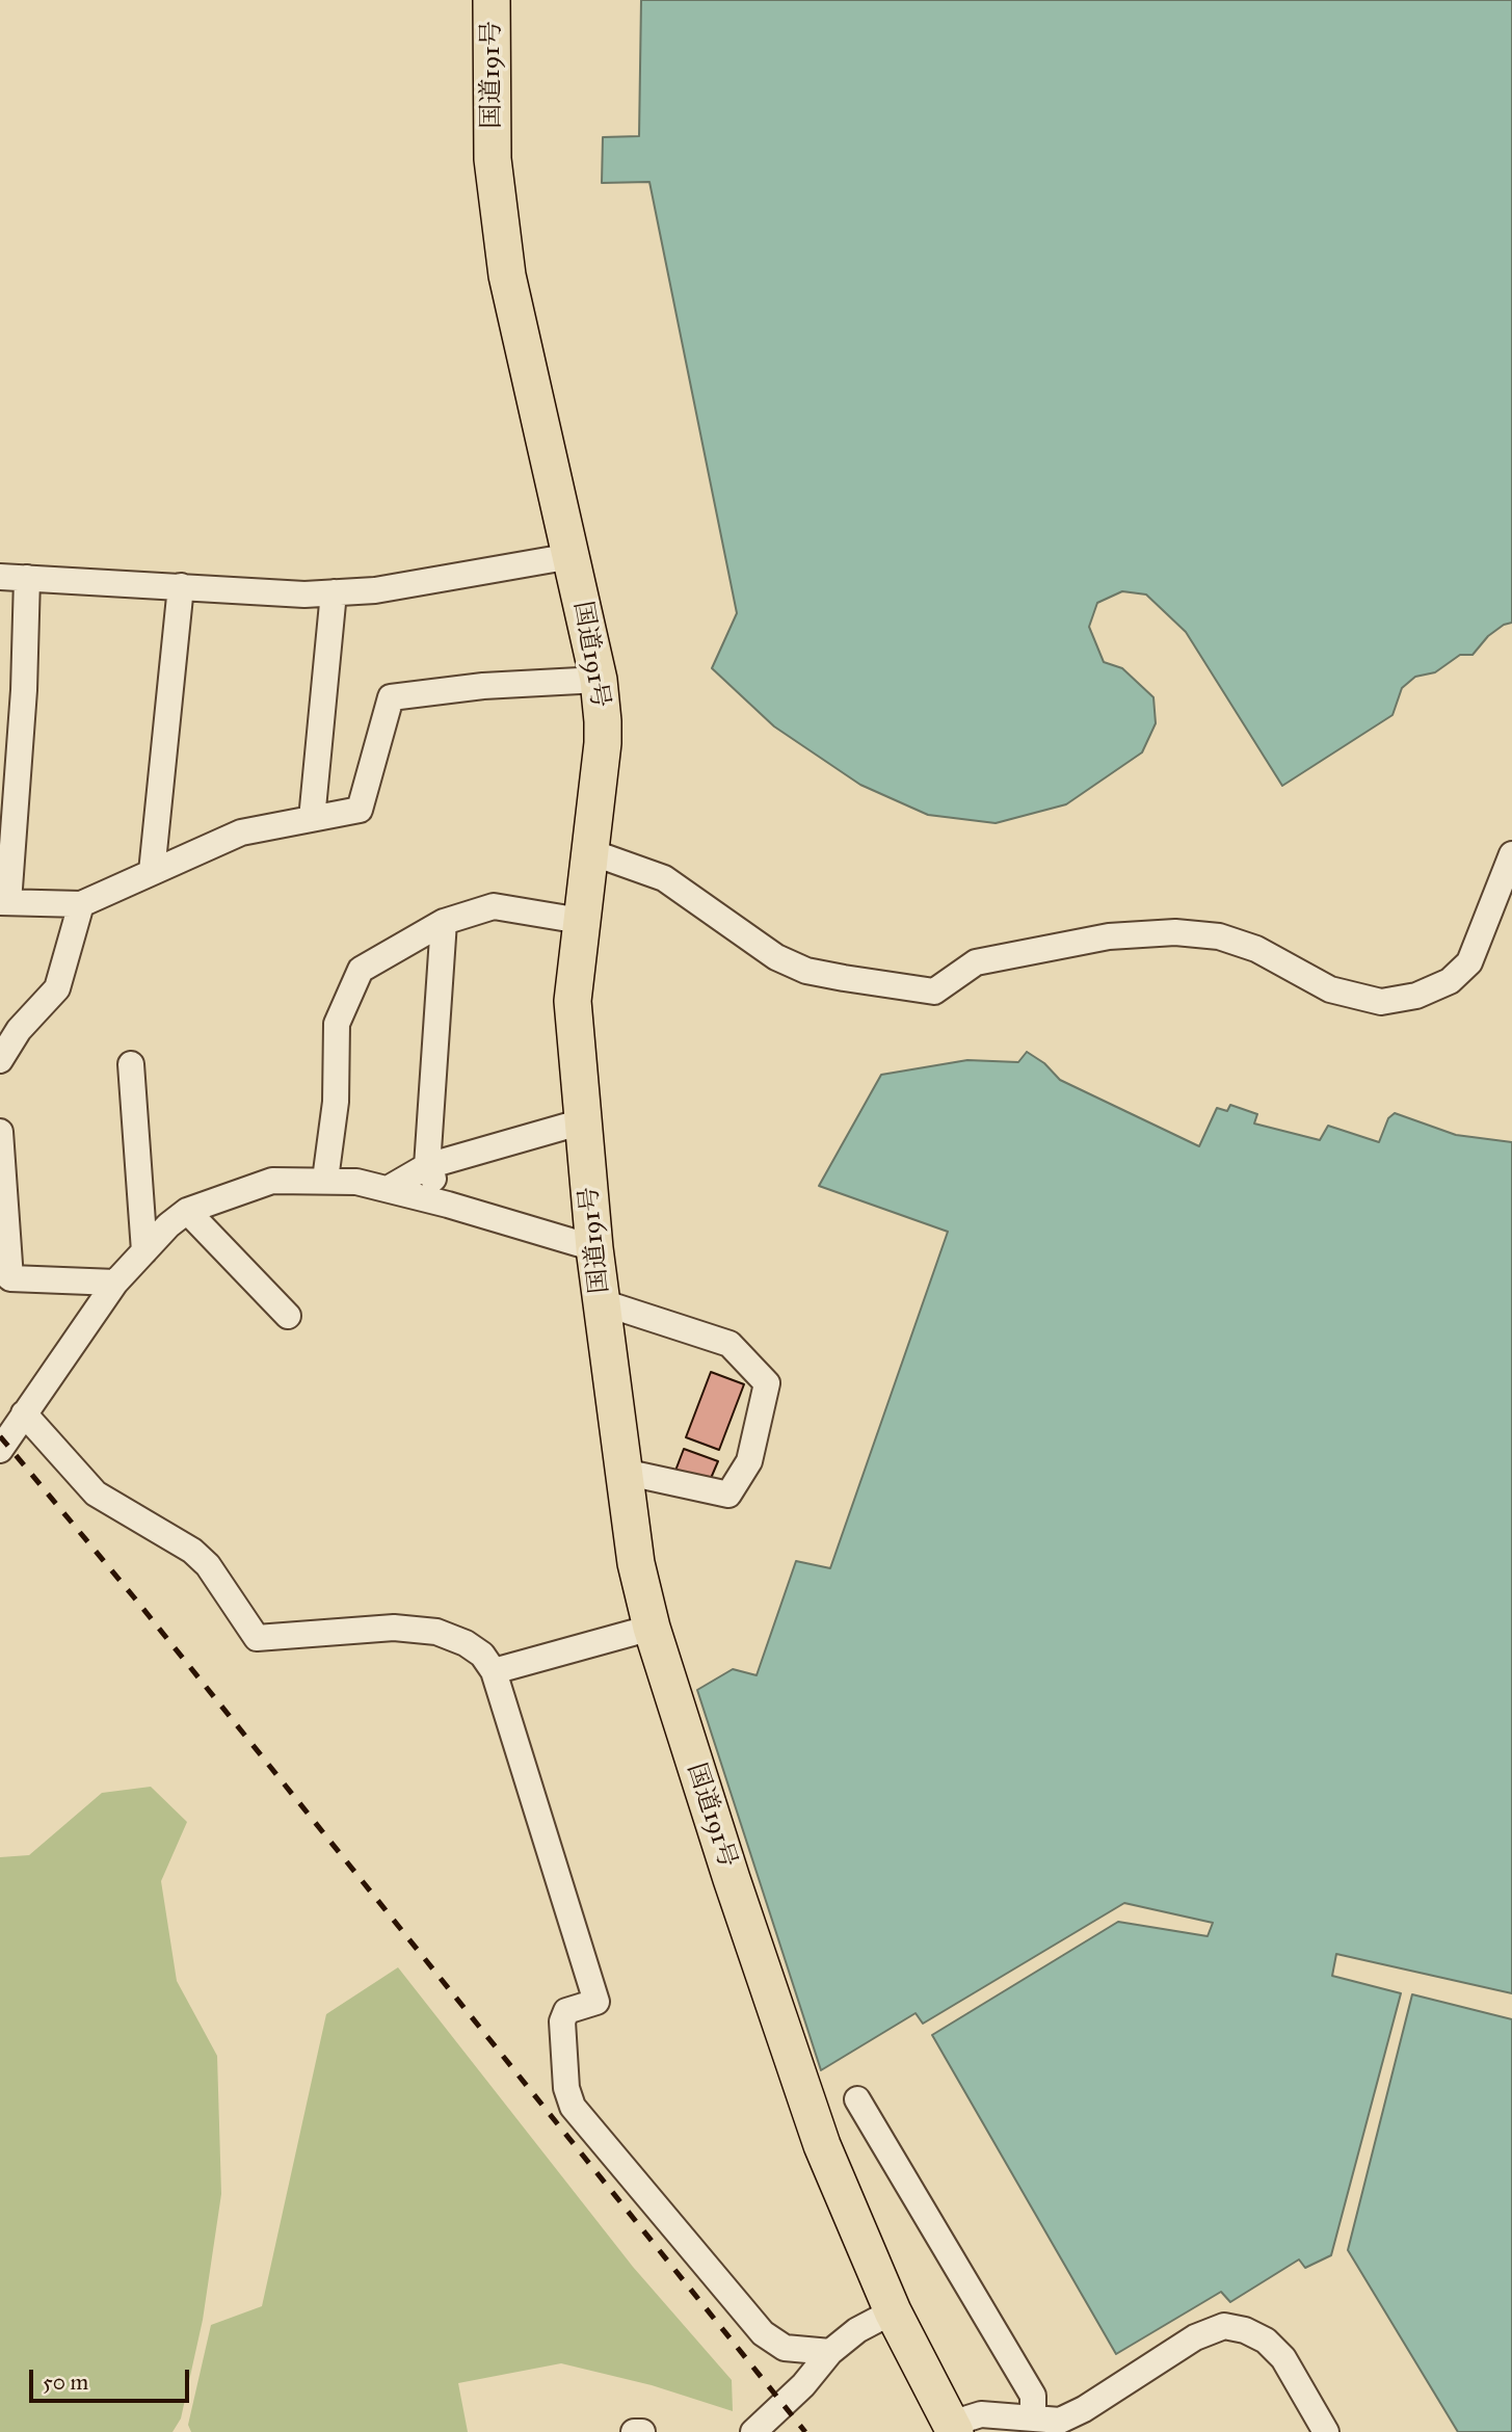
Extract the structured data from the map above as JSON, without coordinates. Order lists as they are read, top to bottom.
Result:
{
  "streets": {
    "highway": ["国道191号"]
  },
  "scale_bar": "50 m"
}
